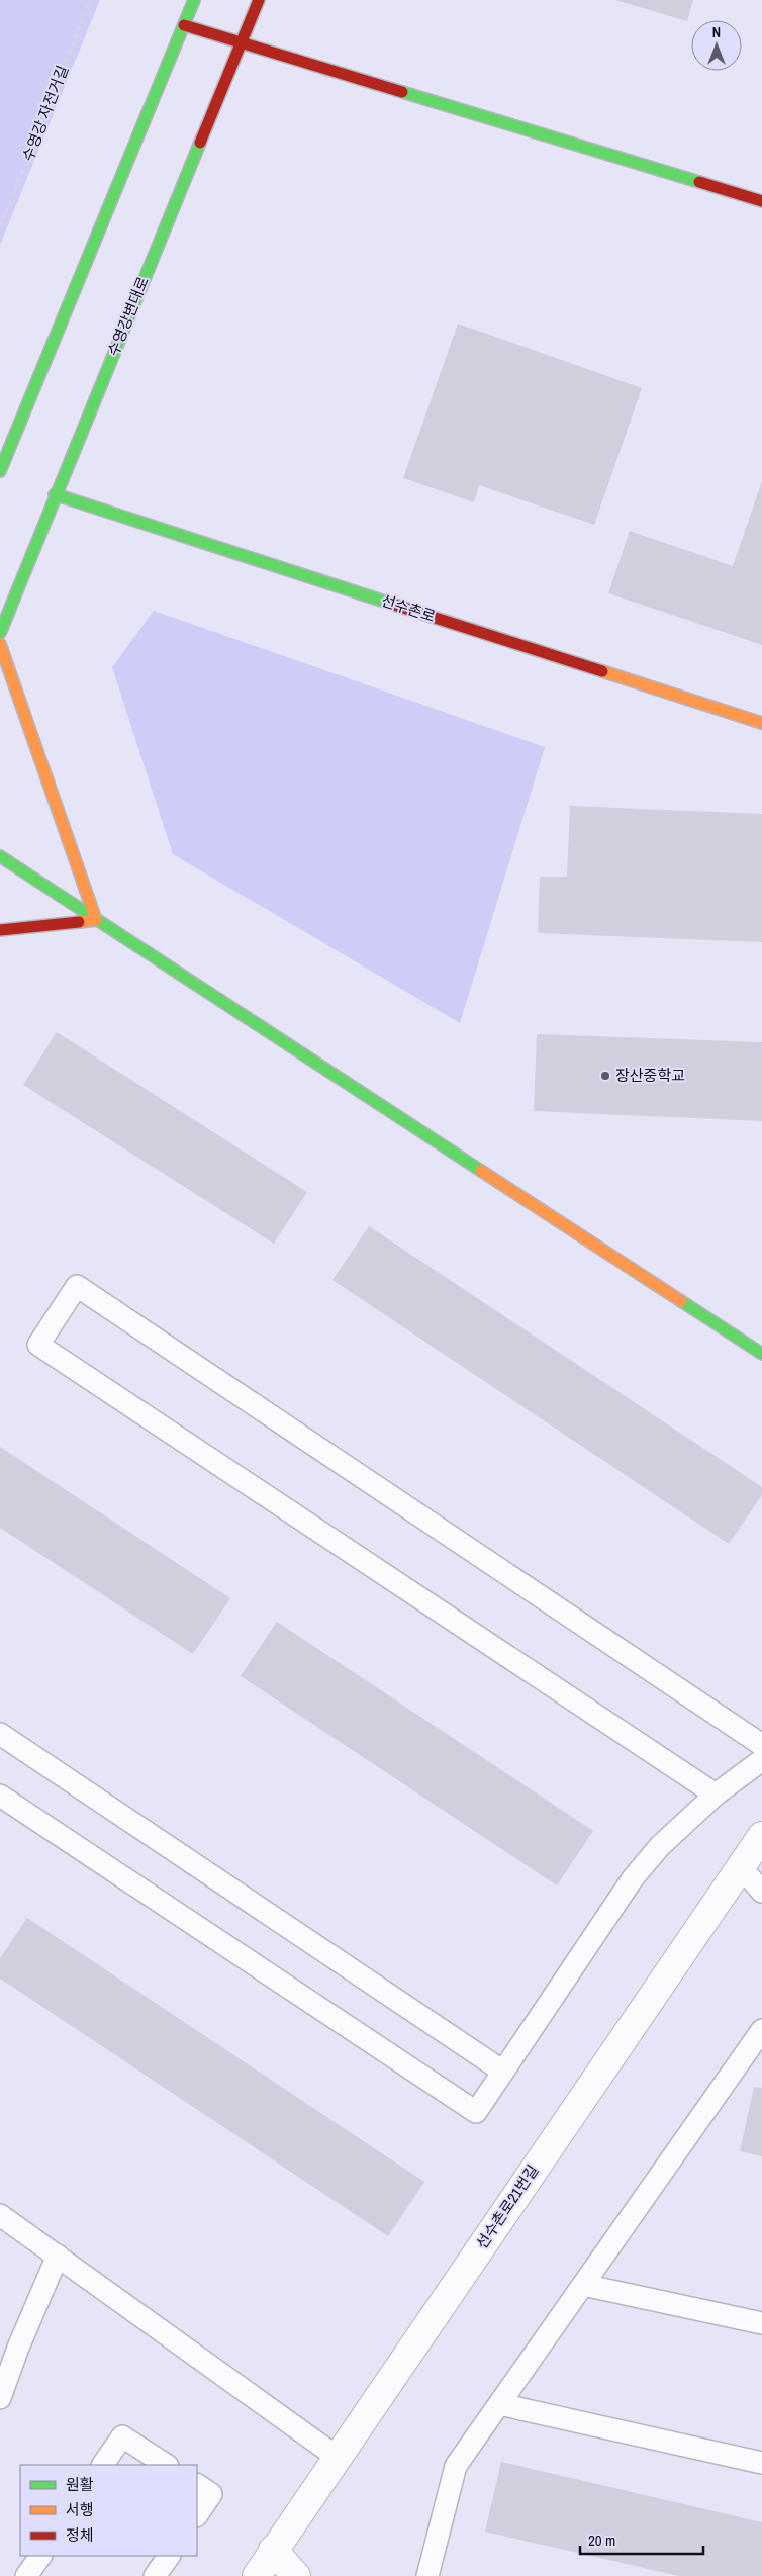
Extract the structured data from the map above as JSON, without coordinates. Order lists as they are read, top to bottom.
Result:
{
  "streets": {
    "main road": ["수영강변대로", "선수촌로"],
    "street": ["선수촌로21번길"],
    "path": ["수영강 자전거길"]
  },
  "crossings": [
    ["수영강변대로", "선수촌로"]
  ],
  "places": ["장산중학교"],
  "legend": ["원활", "서행", "정체"],
  "scale_bar": "20 m",
  "north": "top"
}
